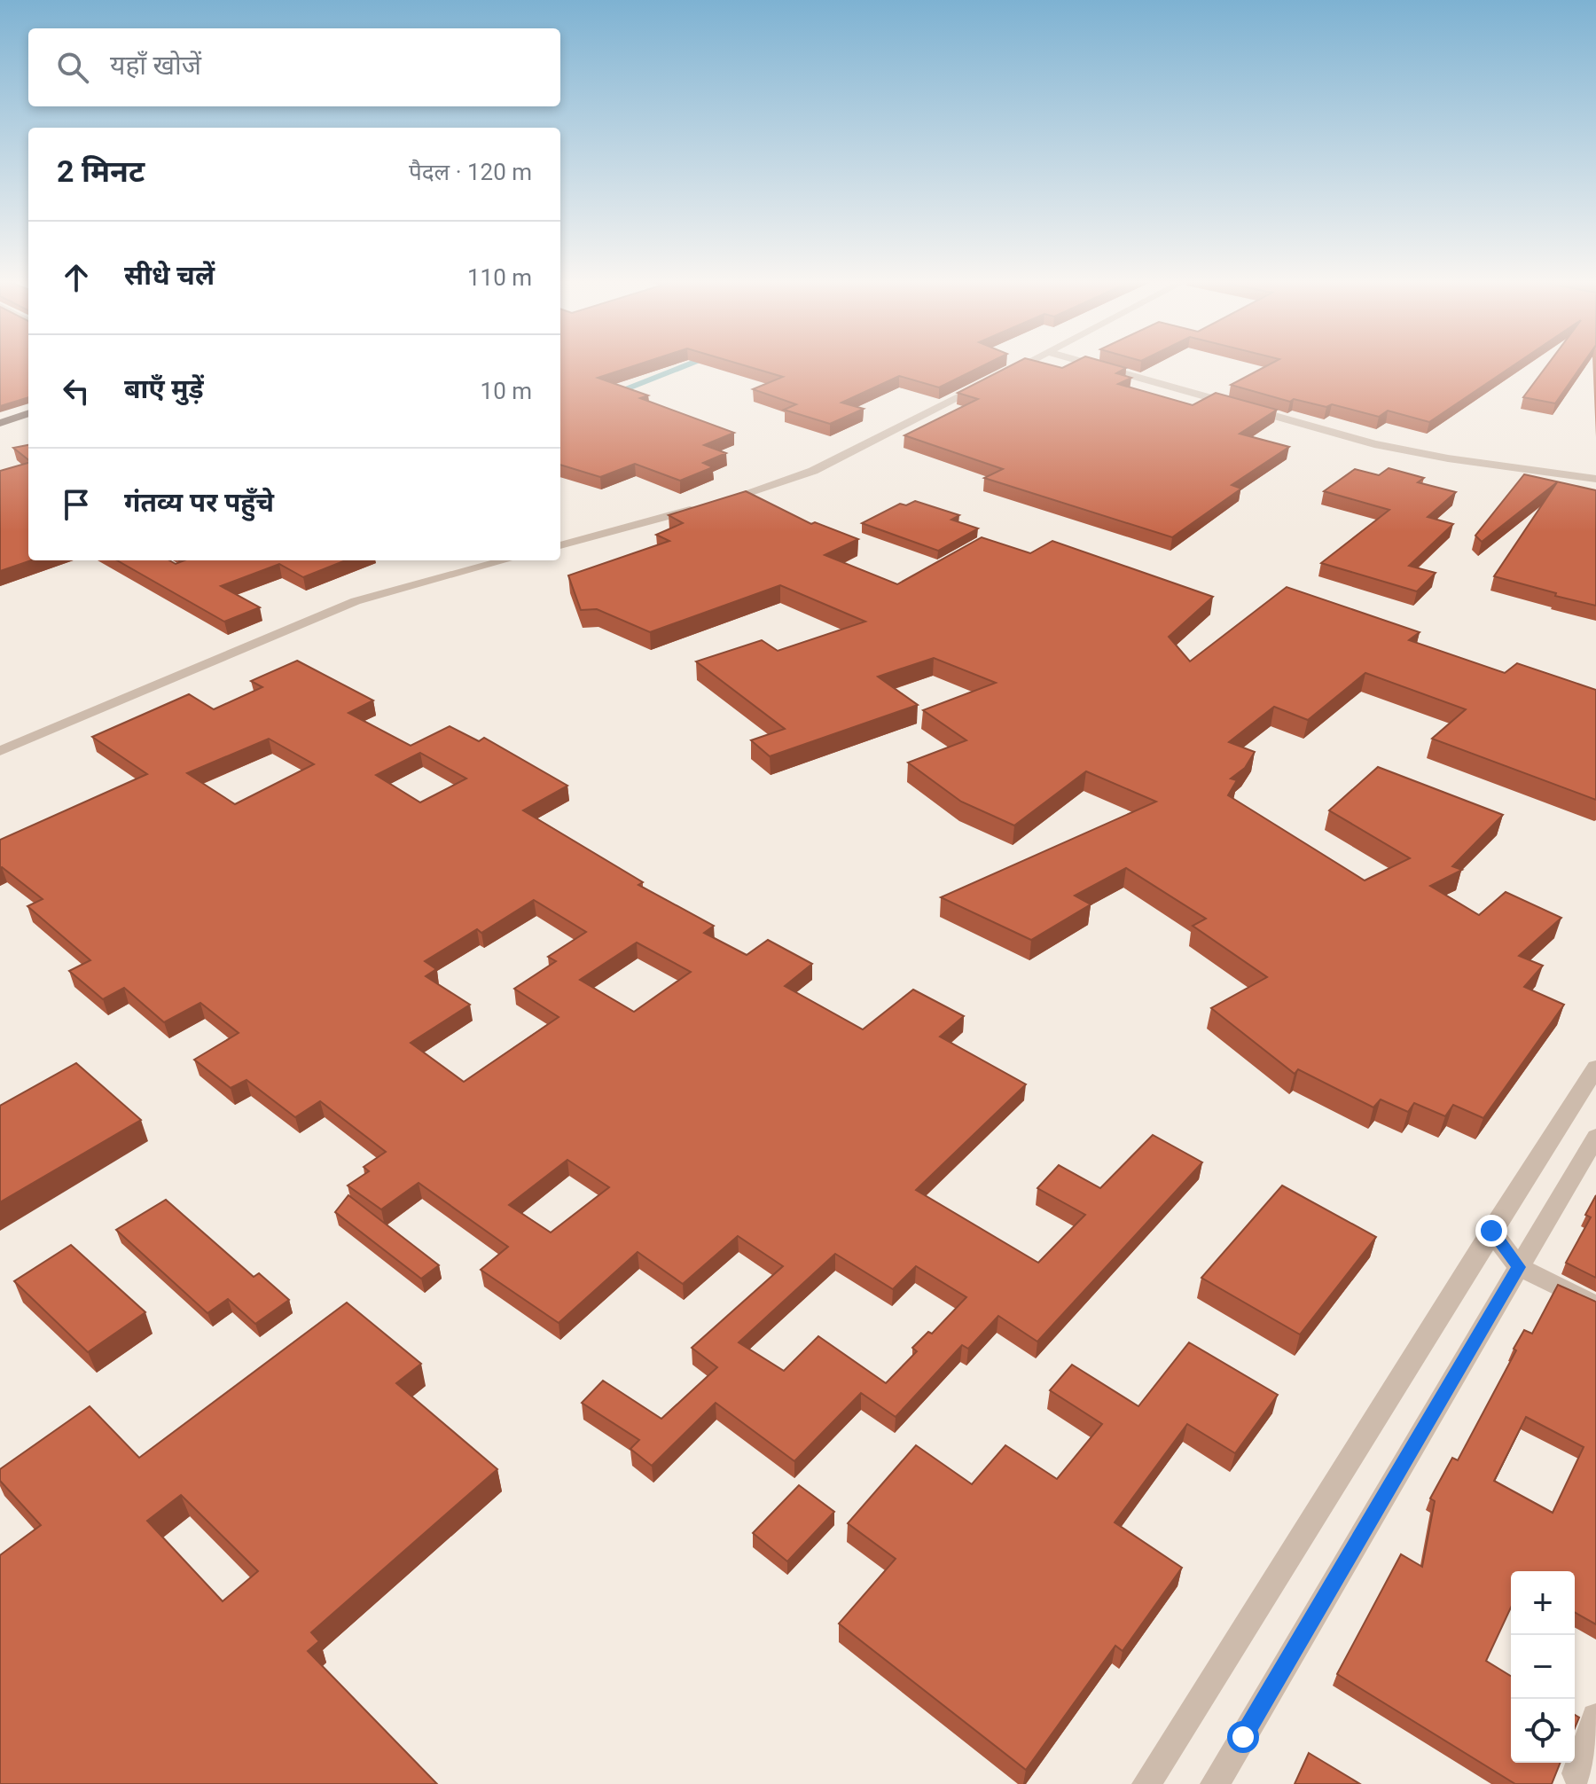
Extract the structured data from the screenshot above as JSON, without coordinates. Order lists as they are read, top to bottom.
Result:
{
  "page": {
    "search": "यहाँ खोजें",
    "heading": ["2 मिनट", "पैदल · 120 m"],
    "list": [
      ["सीधे चलें", "110 m"],
      ["बाएँ मुड़ें", "10 m"],
      "गंतव्य पर पहुँचे"
    ],
    "map_buttons": ["+", "−"]
  }
}
